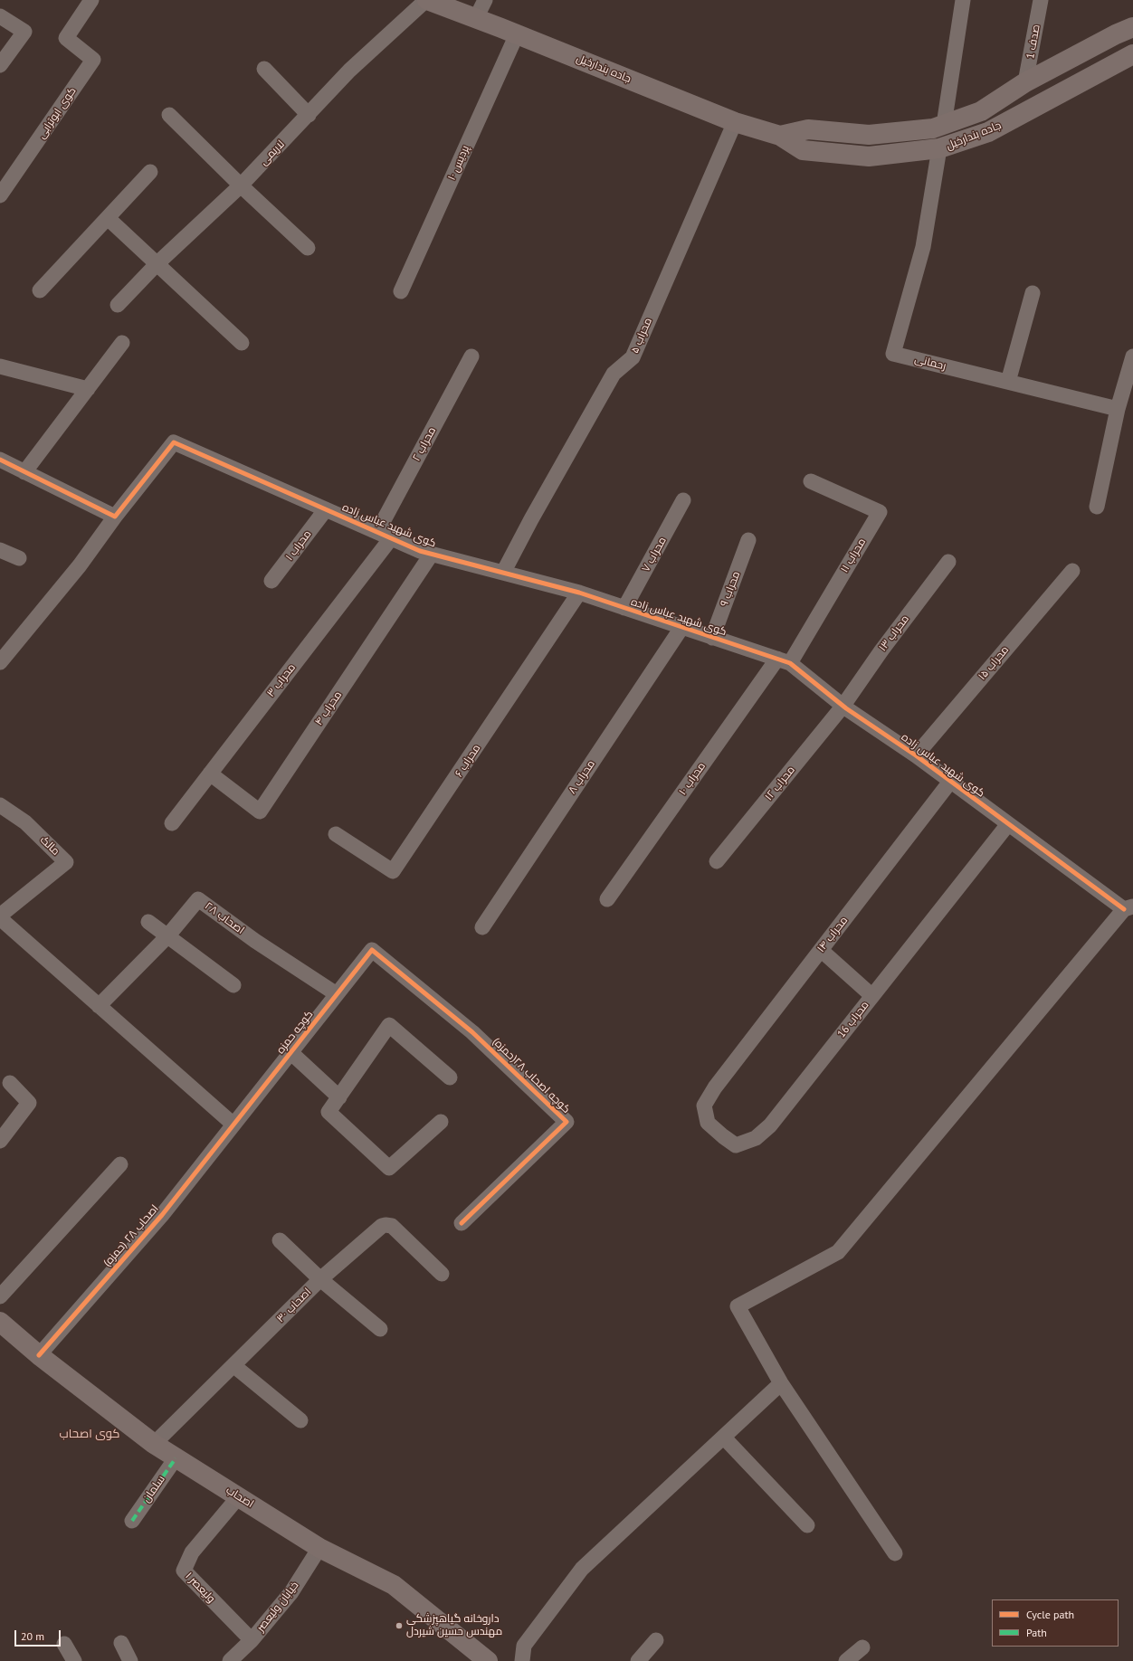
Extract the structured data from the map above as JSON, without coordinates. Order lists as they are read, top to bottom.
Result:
{
  "streets": {
    "main road": ["جاده بندارخیل", "اصحاب"],
    "street": [
      "صدف 1",
      "کوی ابوترابی",
      "لاریمی",
      "پردیس ۱۰",
      "محراب ۵",
      "رحمانی",
      "محراب ۲",
      "کوی شهید عباس زاده",
      "محراب ۱",
      "محراب ۷",
      "محراب ۱۱",
      "محراب ۹",
      "محراب ۱۳",
      "محراب ۱۵",
      "محراب ۳",
      "محراب ۴",
      "محراب ۶",
      "محراب ۸",
      "محراب ۱۰",
      "محراب ۱۲",
      "مالک",
      "اصحاب ۲۸",
      "محراب ۱۴",
      "محراب 16",
      "کوچه حمزه",
      "کوچه اصحاب ۲۸(حمزه)",
      "اصحاب ۲۸ (حمزه)",
      "اصحاب ۳۰",
      "سلمان",
      "ولیعصر ۱",
      "خیابان ولیعصر"
    ]
  },
  "crossings": [
    ["صدف 1", "جاده بندارخیل"],
    ["جاده بندارخیل", "لاریمی"],
    ["جاده بندارخیل", "پردیس ۱۰"],
    ["جاده بندارخیل", "محراب ۵"],
    ["جاده بندارخیل", "رحمانی"],
    ["محراب ۵", "کوی شهید عباس زاده"],
    ["محراب ۲", "کوی شهید عباس زاده"],
    ["کوی شهید عباس زاده", "محراب ۱"],
    ["کوی شهید عباس زاده", "محراب ۷"],
    ["کوی شهید عباس زاده", "محراب ۱۱"],
    ["کوی شهید عباس زاده", "محراب ۹"],
    ["کوی شهید عباس زاده", "محراب ۱۳"],
    ["کوی شهید عباس زاده", "محراب ۱۵"],
    ["کوی شهید عباس زاده", "محراب ۳"],
    ["کوی شهید عباس زاده", "محراب ۴"],
    ["کوی شهید عباس زاده", "محراب ۶"],
    ["کوی شهید عباس زاده", "محراب ۸"],
    ["کوی شهید عباس زاده", "محراب ۱۰"],
    ["کوی شهید عباس زاده", "محراب ۱۲"],
    ["کوی شهید عباس زاده", "محراب ۱۴"],
    ["کوی شهید عباس زاده", "محراب 16"],
    ["محراب ۱۱", "محراب ۱۰"],
    ["محراب ۱۳", "محراب ۱۲"],
    ["محراب ۳", "محراب ۴"],
    ["اصحاب ۲۸", "کوچه حمزه"],
    ["محراب ۱۴", "محراب 16"],
    ["کوچه حمزه", "کوچه اصحاب ۲۸(حمزه)"],
    ["کوچه حمزه", "اصحاب ۲۸ (حمزه)"],
    ["اصحاب ۲۸ (حمزه)", "اصحاب"],
    ["اصحاب ۳۰", "اصحاب"],
    ["سلمان", "اصحاب"],
    ["اصحاب", "ولیعصر ۱"],
    ["اصحاب", "خیابان ولیعصر"],
    ["ولیعصر ۱", "خیابان ولیعصر"]
  ],
  "districts": ["کوی اصحاب"],
  "places": ["داروخانه گیاهپزشکی مهندس حسین شیردل"],
  "legend": ["Cycle path", "Path"],
  "scale_bar": "20 m"
}
